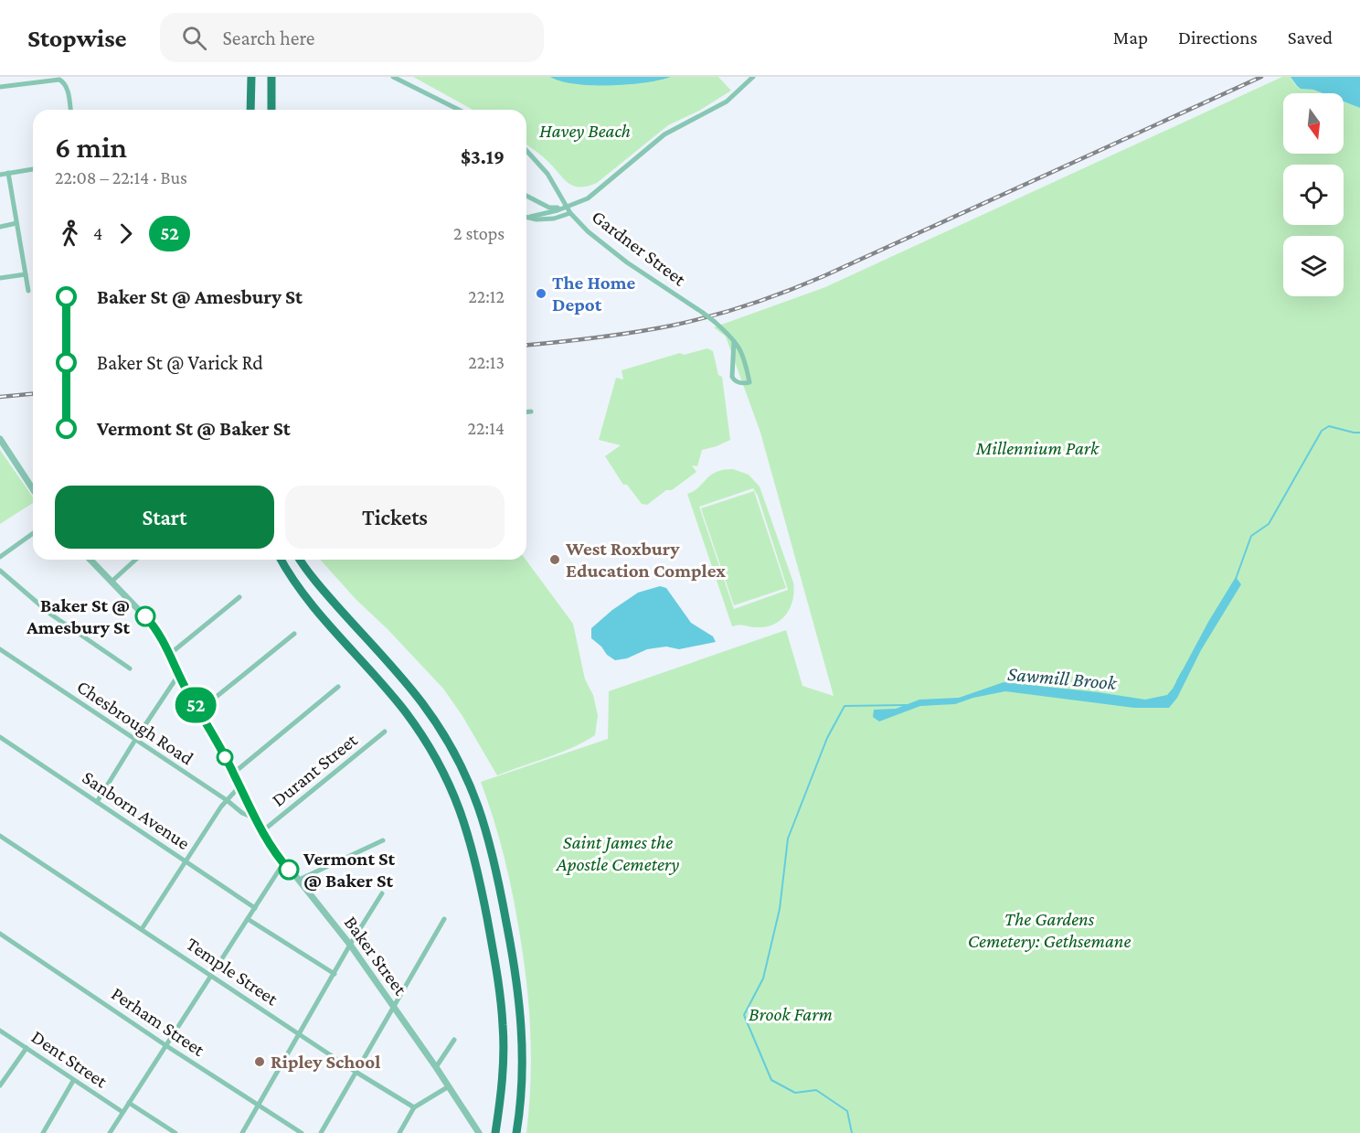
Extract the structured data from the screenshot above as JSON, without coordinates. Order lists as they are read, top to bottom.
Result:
{
  "streets": {
    "street": [
      "Gardner Street",
      "Chesbrough Road",
      "Durant Street",
      "Sanborn Avenue",
      "Baker Street",
      "Temple Street",
      "Perham Street",
      "Dent Street"
    ]
  },
  "crossings": [
    ["Chesbrough Road", "Baker Street"],
    ["Durant Street", "Baker Street"]
  ],
  "water": ["Sawmill Brook"],
  "parks": [
    "Havey Beach",
    "Millennium Park",
    "Saint James the Apostle Cemetery",
    "The Gardens Cemetery: Gethsemane",
    "Brook Farm"
  ],
  "places": [
    "The Home Depot",
    "West Roxbury Education Complex",
    "Baker St @ Amesbury St",
    "Vermont St @ Baker St",
    "Ripley School"
  ],
  "lines": ["bus line 52"],
  "north": "bottom",
  "page": {
    "header": "Stopwise",
    "search": "Search here",
    "nav": ["Map", "Directions", "Saved"],
    "on_map": "52",
    "heading": ["6 min", "22:08 – 22:14 · Bus", "$3.19"],
    "legs": ["4", "52", "2 stops"],
    "list": [
      {
        "name": "Baker St @ Amesbury St",
        "value": "22:12"
      },
      {
        "name": "Baker St @ Varick Rd",
        "value": "22:13"
      },
      {
        "name": "Vermont St @ Baker St",
        "value": "22:14"
      }
    ],
    "buttons": ["Start", "Tickets"]
  }
}
